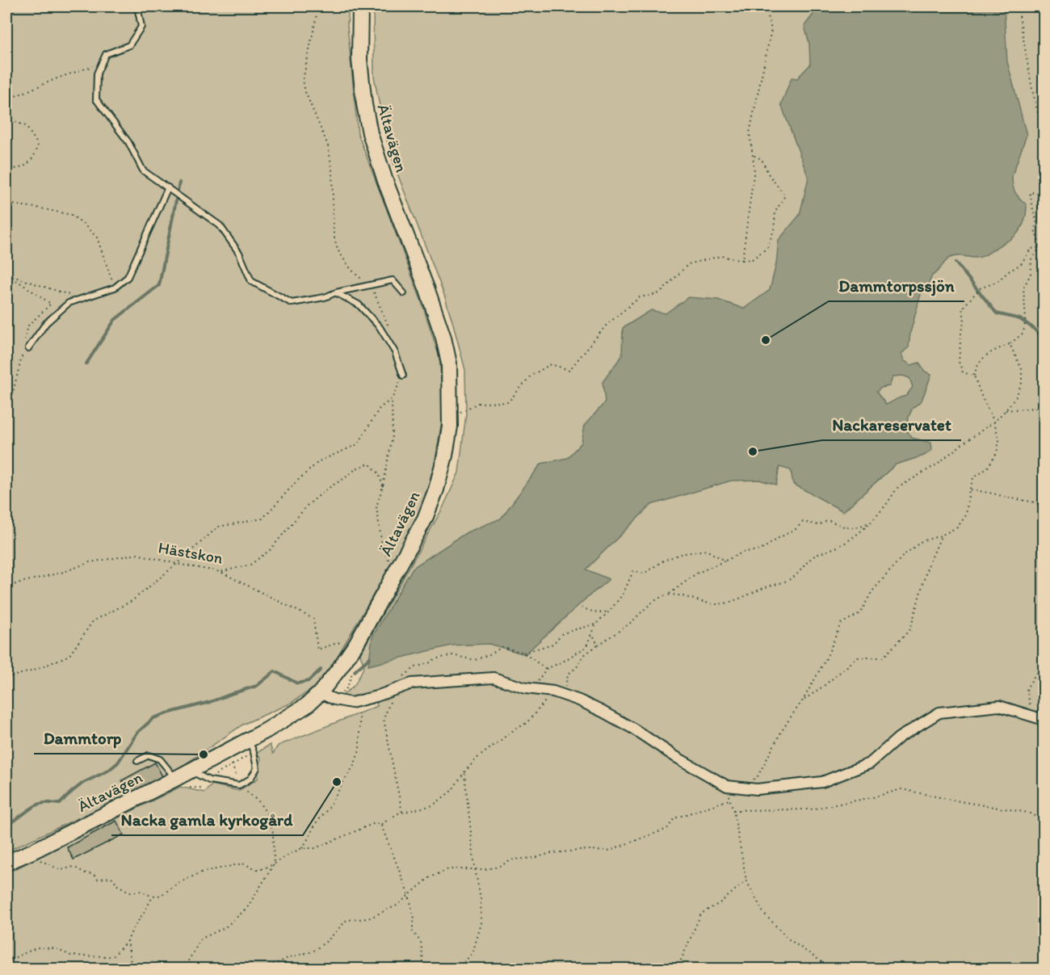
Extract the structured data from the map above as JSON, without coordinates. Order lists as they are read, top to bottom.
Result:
{
  "streets": {
    "main road": ["Ältavägen"],
    "path": ["Hästskon"]
  },
  "places": [
    "Dammtorpssjön",
    "Nackareservatet",
    "Dammtorp",
    "Nacka gamla kyrkogård"
  ]
}
